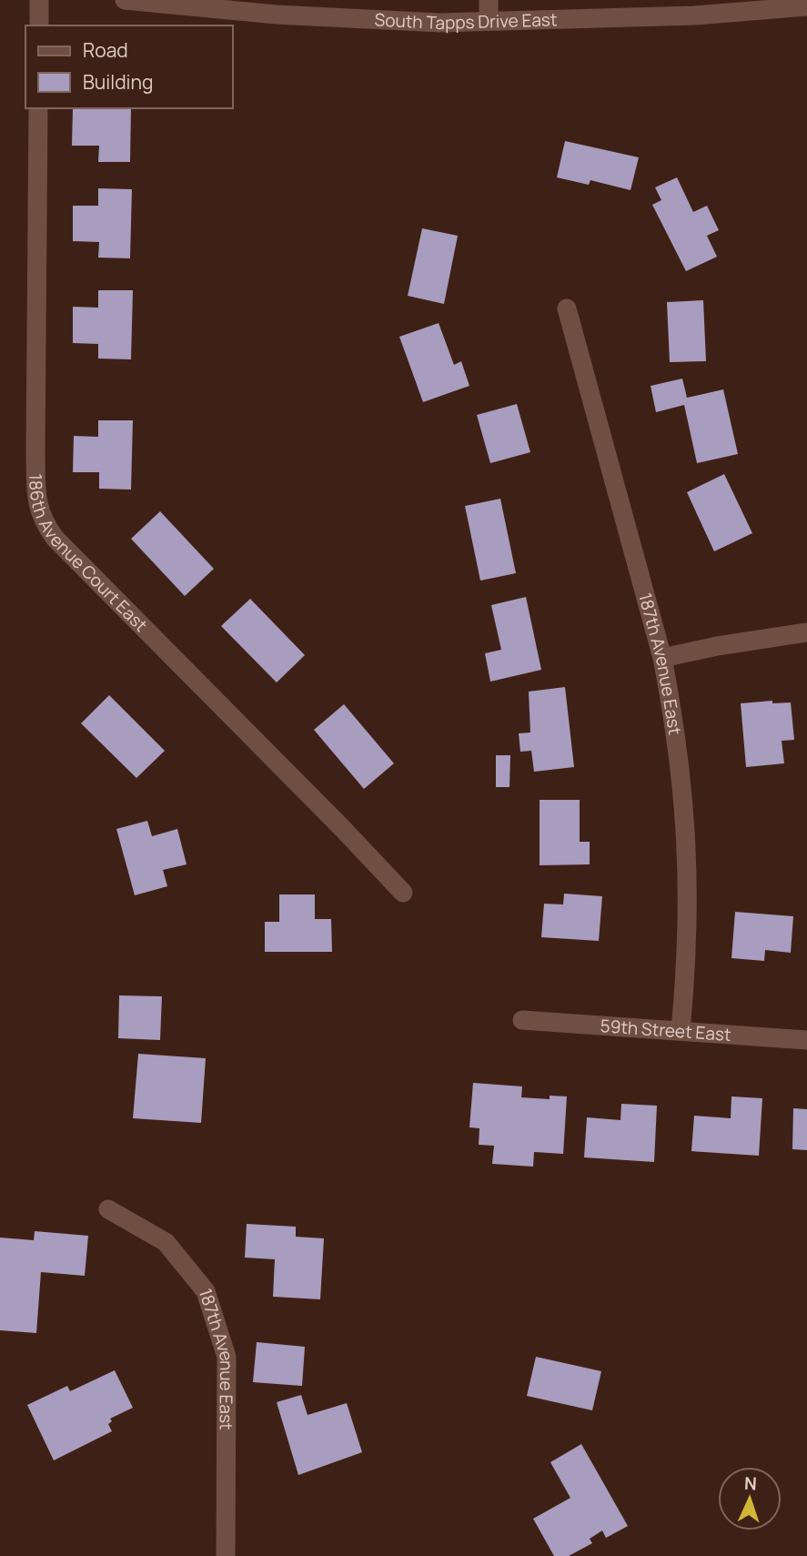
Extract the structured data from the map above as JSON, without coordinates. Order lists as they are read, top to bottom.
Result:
{
  "streets": {
    "street": [
      "South Tapps Drive East",
      "186th Avenue Court East",
      "187th Avenue East",
      "59th Street East"
    ]
  },
  "crossings": [
    ["187th Avenue East", "59th Street East"]
  ],
  "legend": ["Road", "Building"],
  "north": "top"
}
